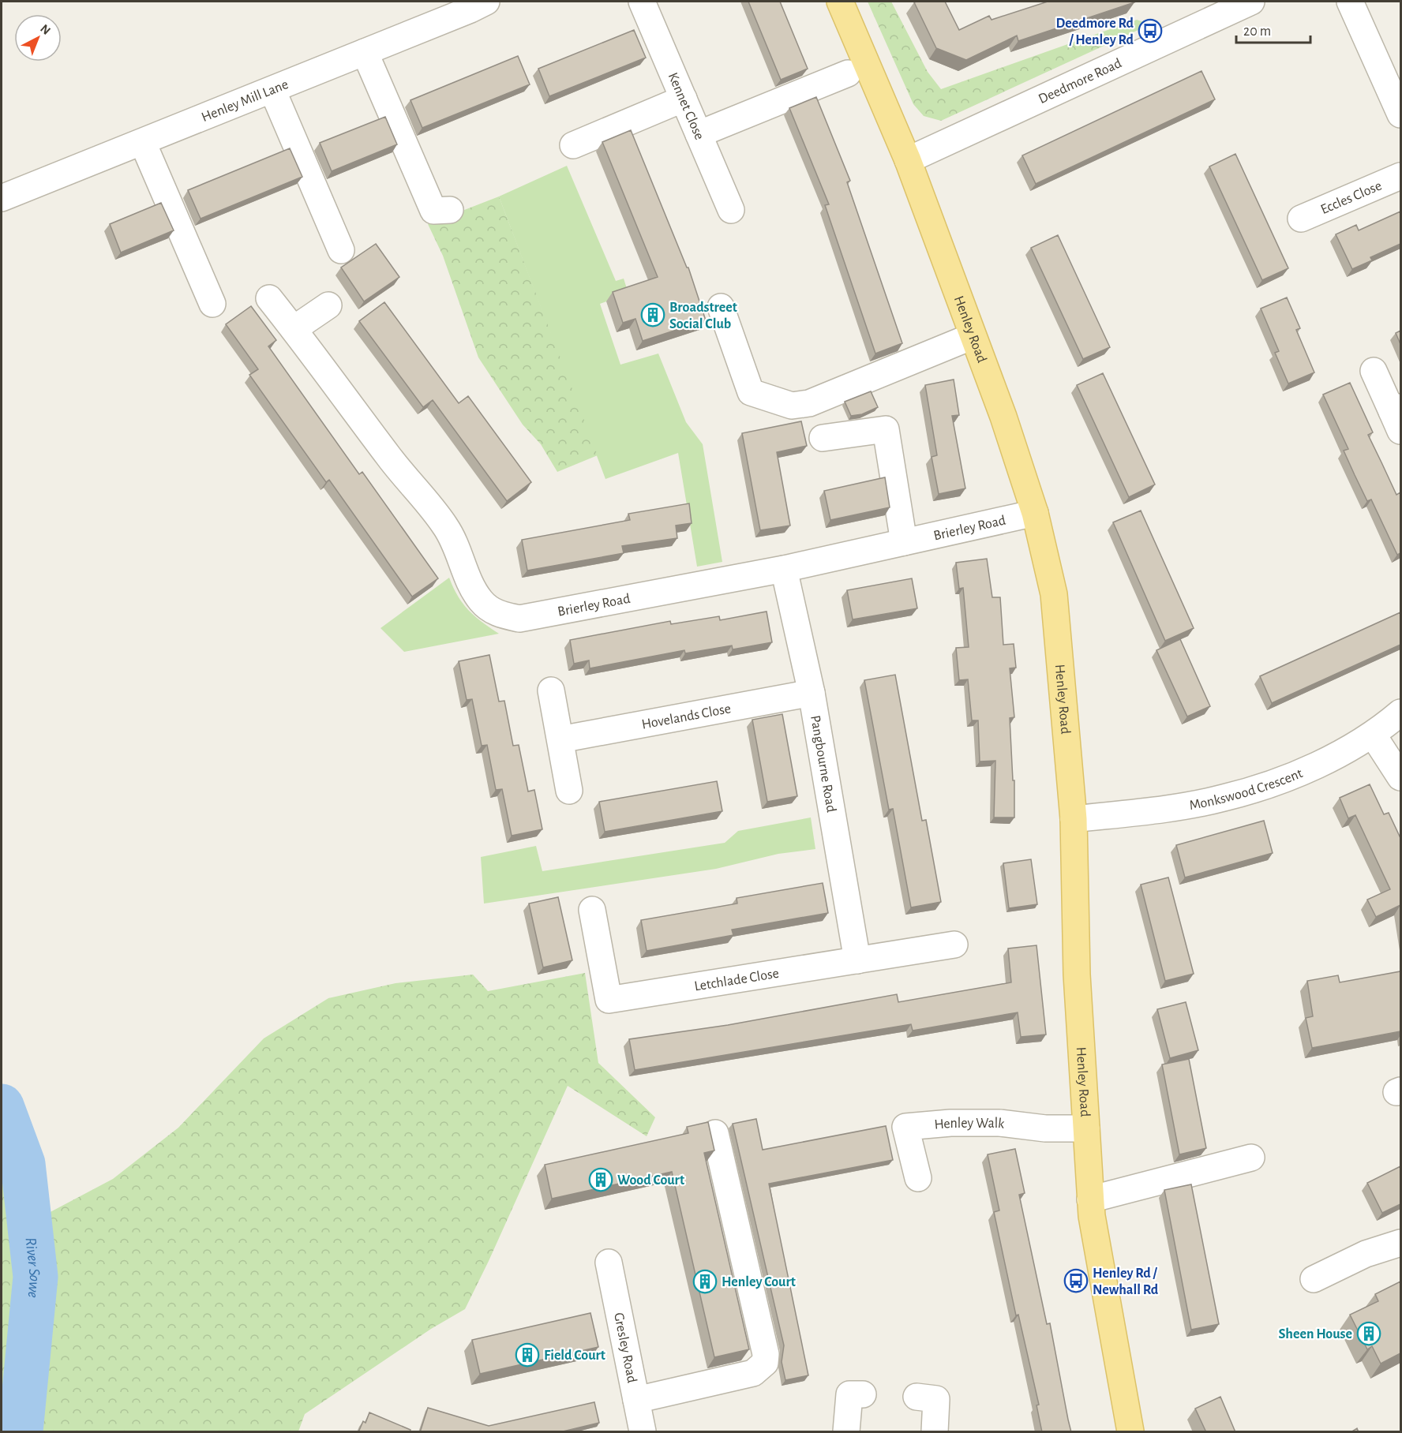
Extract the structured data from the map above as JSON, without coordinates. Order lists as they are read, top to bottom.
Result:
{
  "streets": {
    "main road": ["Henley Road"],
    "street": [
      "Deedmore Road",
      "Henley Mill Lane",
      "Kennet Close",
      "Eccles Close",
      "Brierley Road",
      "Hovelands Close",
      "Pangbourne Road",
      "Monkswood Crescent",
      "Letchlade Close",
      "Henley Walk",
      "Gresley Road"
    ]
  },
  "crossings": [
    ["Deedmore Road", "Henley Road"],
    ["Henley Road", "Brierley Road"],
    ["Henley Road", "Monkswood Crescent"],
    ["Henley Road", "Henley Walk"],
    ["Brierley Road", "Pangbourne Road"],
    ["Hovelands Close", "Pangbourne Road"],
    ["Pangbourne Road", "Letchlade Close"]
  ],
  "water": ["River Sowe"],
  "places": {
    "bus stop": ["Deedmore Rd / Henley Rd", "Henley Rd / Newhall Rd"],
    "building": [
      "Broadstreet Social Club",
      "Wood Court",
      "Henley Court",
      "Sheen House",
      "Field Court"
    ]
  },
  "scale_bar": "20 m",
  "north": "top right"
}
